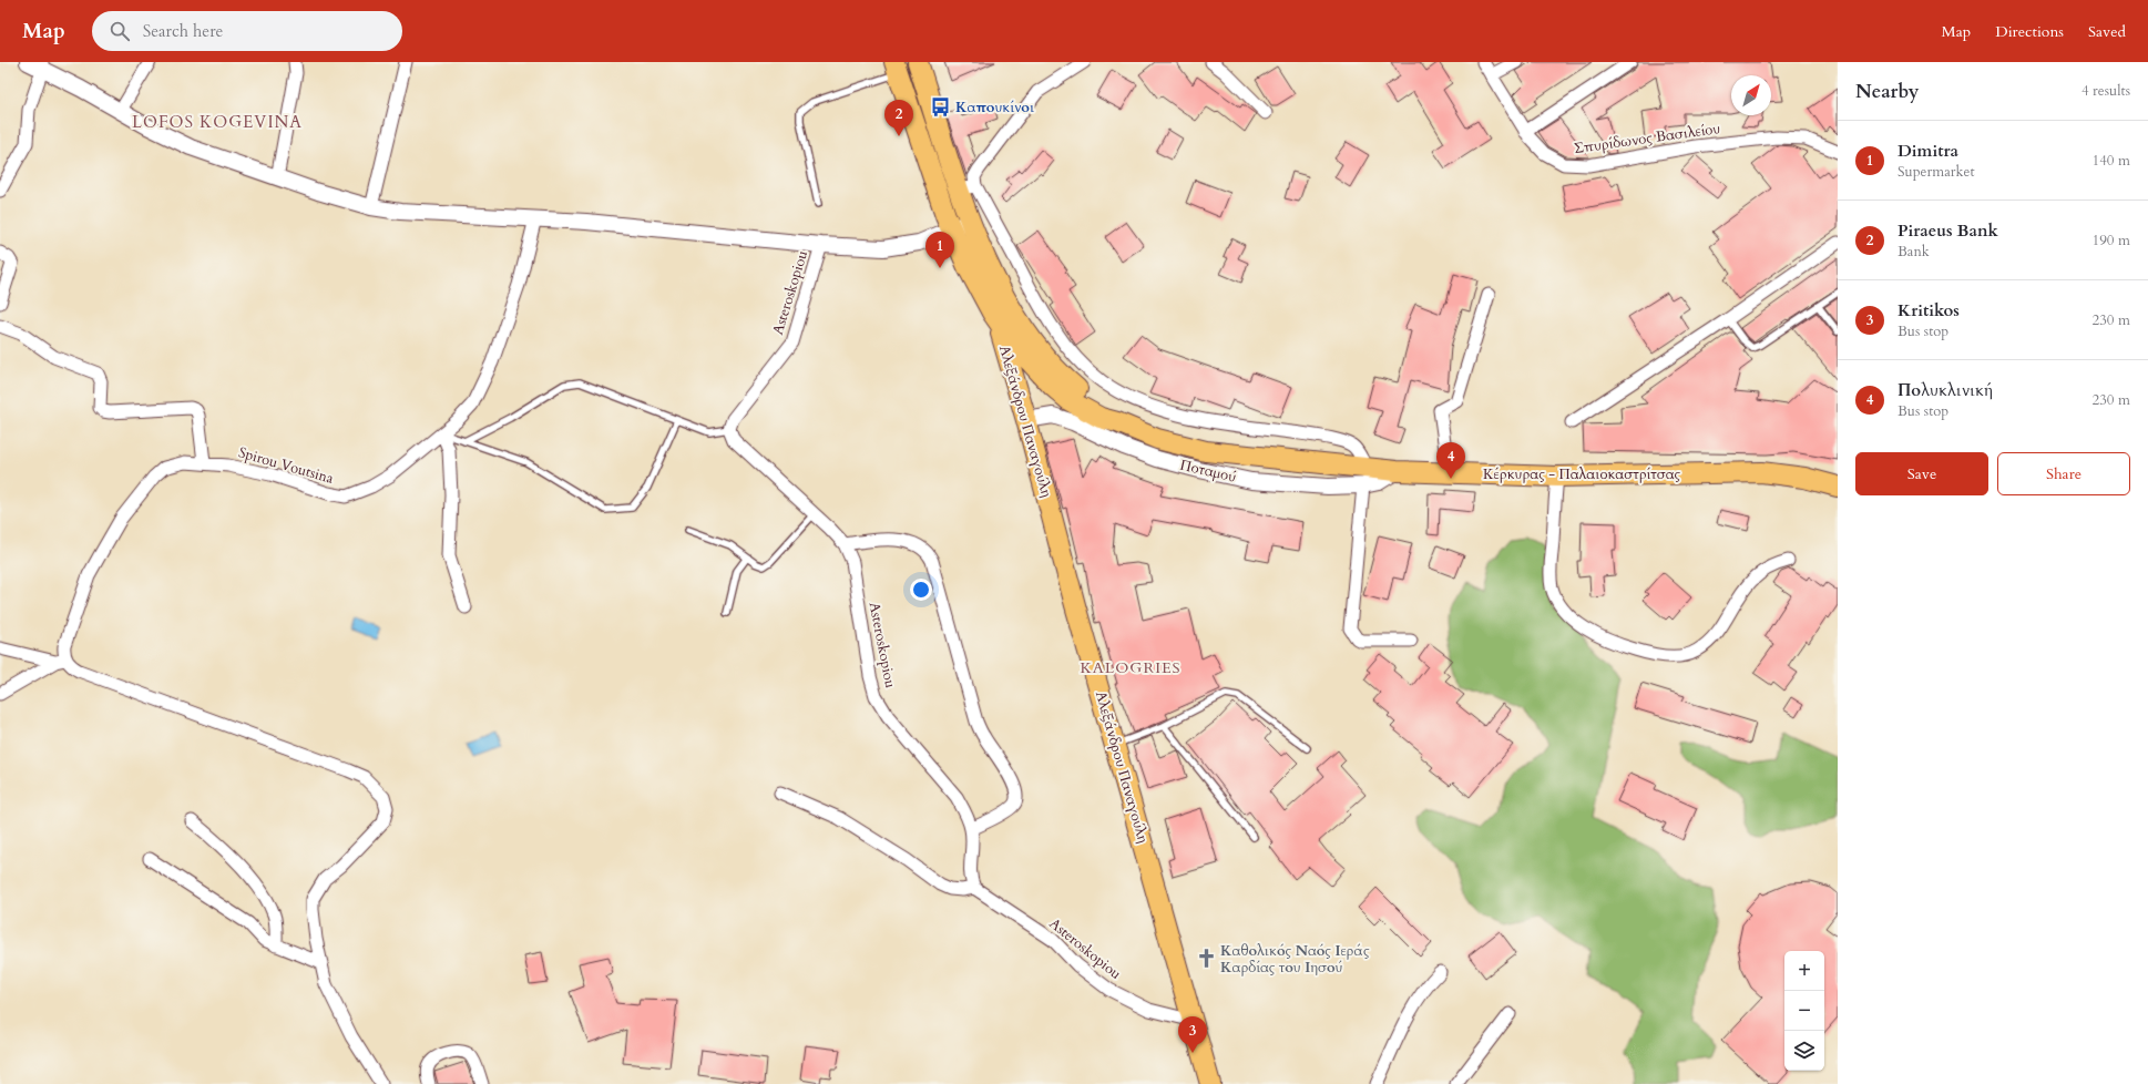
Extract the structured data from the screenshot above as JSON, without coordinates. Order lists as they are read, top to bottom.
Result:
{
  "streets": {
    "main road": ["Αλεξάνδρου Παναγούλη", "Κέρκυρας - Παλαιοκαστρίτσας"],
    "street": [
      "Σπυρίδωνος Βασιλείου",
      "Asteroskopiou",
      "Spirou Voutsina",
      "Ποταμού"
    ]
  },
  "crossings": [
    ["Asteroskopiou", "Αλεξάνδρου Παναγούλη"],
    ["Αλεξάνδρου Παναγούλη", "Ποταμού"],
    ["Αλεξάνδρου Παναγούλη", "Κέρκυρας - Παλαιοκαστρίτσας"],
    ["Ποταμού", "Κέρκυρας - Παλαιοκαστρίτσας"]
  ],
  "districts": ["LOFOS KOGEVINA", "KALOGRIES"],
  "places": {
    "bus stop": ["Καπουκίνοι"],
    "church": ["Καθολικός Ναός Ιεράς Καρδίας του Ιησού"]
  },
  "north": "top right",
  "page": {
    "header": "Map",
    "search": "Search here",
    "nav": ["Map", "Directions", "Saved"],
    "heading": ["Nearby", "4 results"],
    "pins": [
      "2",
      "1",
      "4",
      "3"
    ],
    "list": [
      {
        "mark": "1",
        "name": "Dimitra",
        "note": "Supermarket",
        "value": "140 m"
      },
      {
        "mark": "2",
        "name": "Piraeus Bank",
        "note": "Bank",
        "value": "190 m"
      },
      {
        "mark": "3",
        "name": "Kritikos",
        "note": "Bus stop",
        "value": "230 m"
      },
      {
        "mark": "4",
        "name": "Πολυκλινική",
        "note": "Bus stop",
        "value": "230 m"
      }
    ],
    "buttons": ["Save", "Share"],
    "map_buttons": ["+", "−"]
  }
}
